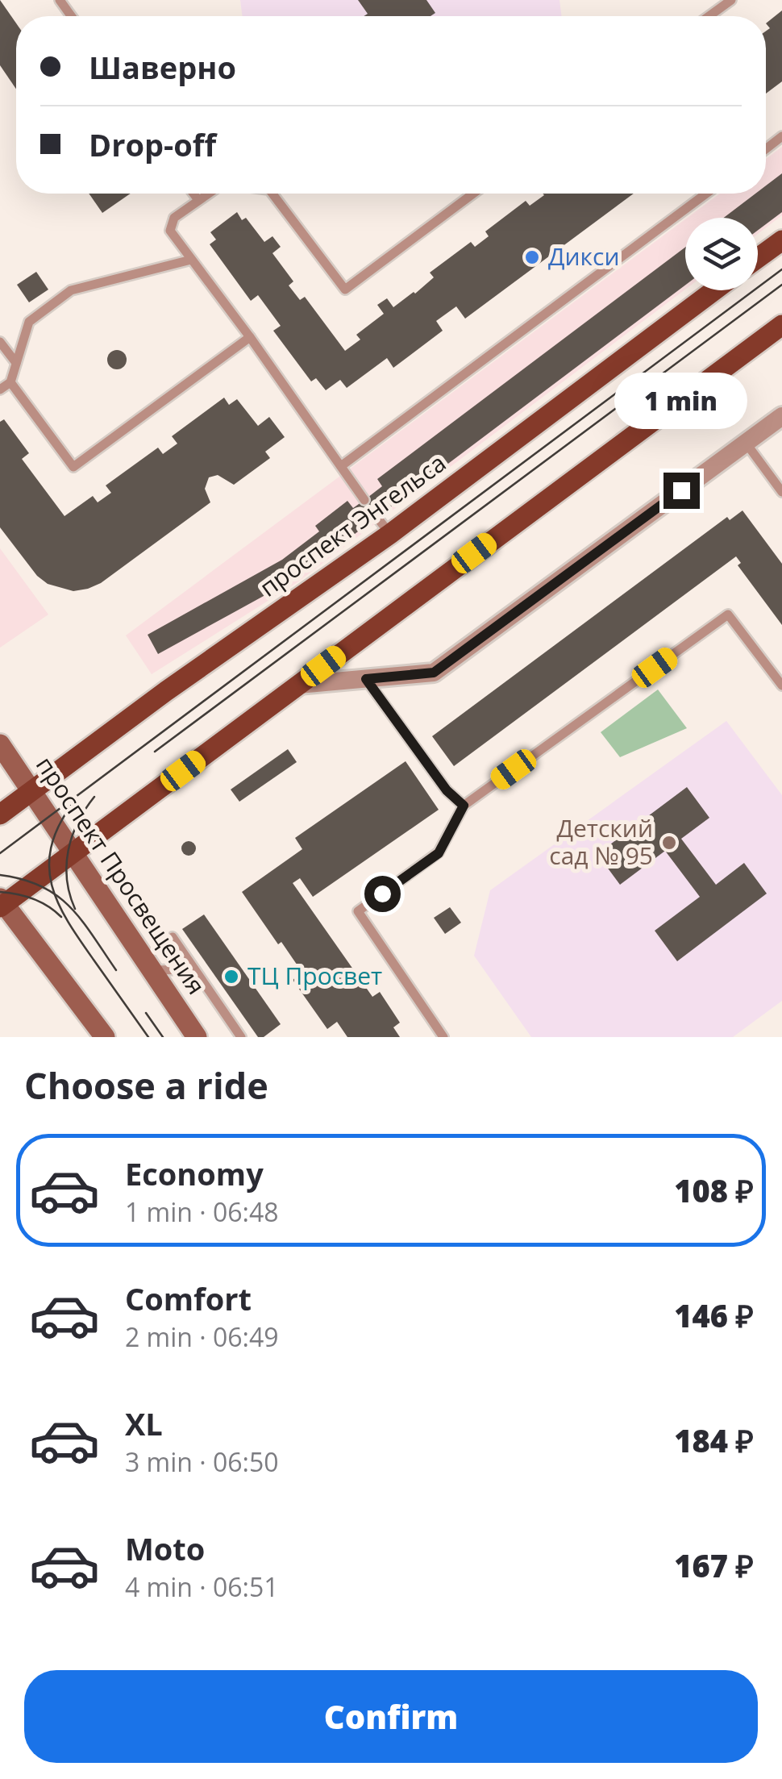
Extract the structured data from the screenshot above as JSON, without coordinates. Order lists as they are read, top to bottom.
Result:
{
  "streets": {
    "main road": ["проспект Энгельса", "проспект Просвещения"]
  },
  "crossings": [
    ["проспект Энгельса", "проспект Просвещения"]
  ],
  "places": ["Дикси", "Детский сад № 95", "ТЦ Просвет"],
  "page": {
    "banner": ["Шаверно", "Drop-off"],
    "bubble": "1 min",
    "heading": "Choose a ride",
    "list": [
      {
        "name": "Economy",
        "note": "1 min · 06:48",
        "value": "108 ₽"
      },
      {
        "name": "Comfort",
        "note": "2 min · 06:49",
        "value": "146 ₽"
      },
      {
        "name": "XL",
        "note": "3 min · 06:50",
        "value": "184 ₽"
      },
      {
        "name": "Moto",
        "note": "4 min · 06:51",
        "value": "167 ₽"
      }
    ],
    "buttons": "Confirm"
  }
}
